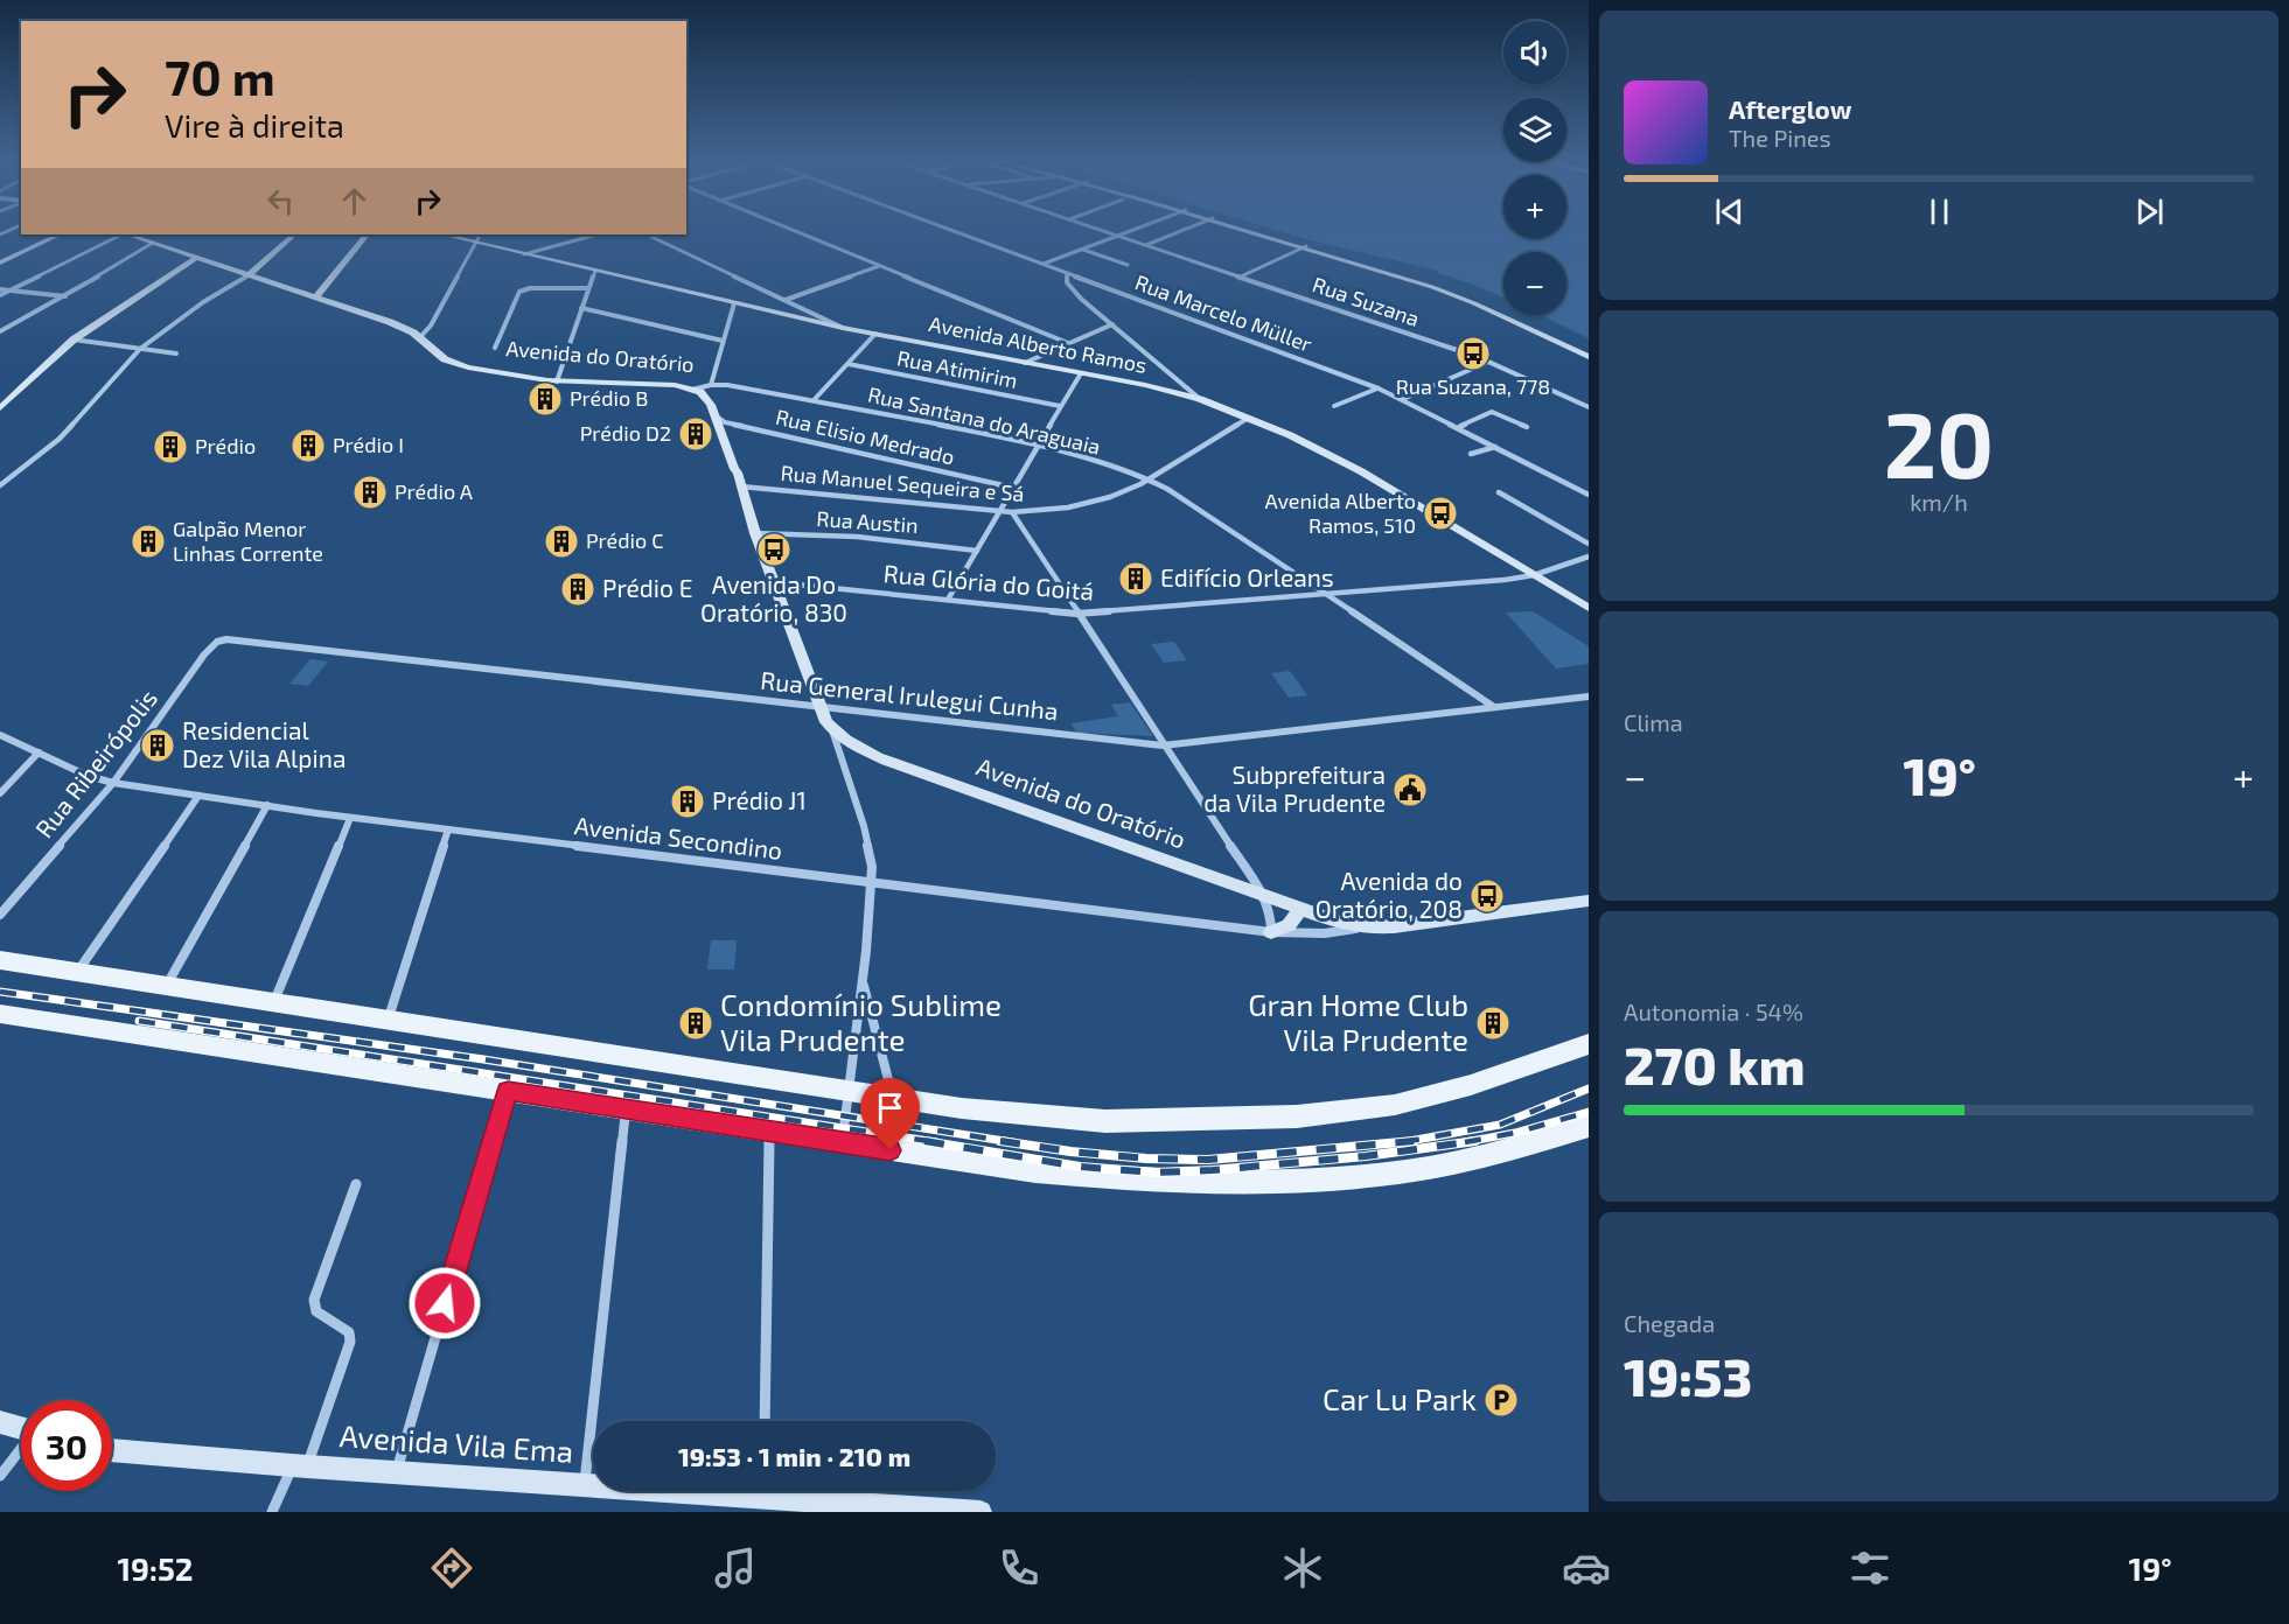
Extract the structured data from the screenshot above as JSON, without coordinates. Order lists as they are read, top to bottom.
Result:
{
  "streets": {
    "main road": ["Avenida Alberto Ramos", "Avenida do Oratório", "Avenida Vila Ema"],
    "street": [
      "Rua Suzana",
      "Rua Marcelo Müller",
      "Rua Atimirim",
      "Rua Santana do Araguaia",
      "Rua Elisio Medrado",
      "Rua Manuel Sequeira e Sá",
      "Rua Austin",
      "Rua Glória do Goitá",
      "Rua General Irulegui Cunha",
      "Rua Ribeirópolis",
      "Avenida Secondino"
    ]
  },
  "crossings": [
    ["Avenida Alberto Ramos", "Rua Manuel Sequeira e Sá"],
    ["Avenida Alberto Ramos", "Rua Glória do Goitá"],
    ["Avenida do Oratório", "Rua Santana do Araguaia"],
    ["Avenida do Oratório", "Rua Elisio Medrado"],
    ["Avenida do Oratório", "Rua Manuel Sequeira e Sá"],
    ["Avenida do Oratório", "Rua Austin"],
    ["Avenida do Oratório", "Rua Glória do Goitá"],
    ["Avenida do Oratório", "Rua General Irulegui Cunha"],
    ["Avenida do Oratório", "Avenida Secondino"],
    ["Rua Santana do Araguaia", "Rua Manuel Sequeira e Sá"],
    ["Rua Santana do Araguaia", "Rua Glória do Goitá"],
    ["Rua Santana do Araguaia", "Rua General Irulegui Cunha"],
    ["Rua General Irulegui Cunha", "Rua Ribeirópolis"],
    ["Rua Ribeirópolis", "Avenida Secondino"]
  ],
  "places": {
    "bus stop": [
      "Rua Suzana, 778",
      "Avenida Alberto Ramos, 510",
      "Avenida Do Oratório, 830",
      "Avenida do Oratório, 208"
    ],
    "building": [
      "Prédio B",
      "Prédio D2",
      "Prédio I",
      "Prédio",
      "Prédio A",
      "Galpão Menor Linhas Corrente",
      "Prédio C",
      "Edifício Orleans",
      "Prédio E",
      "Residencial Dez Vila Alpina",
      "Prédio J1",
      "Condomínio Sublime Vila Prudente",
      "Gran Home Club Vila Prudente"
    ],
    "public building": ["Subprefeitura da Vila Prudente"],
    "parking": ["Car Lu Park"]
  },
  "page": {
    "map_buttons": ["+", "−"],
    "turn": ["70 m", "Vire à direita"],
    "song": ["Afterglow", "The Pines"],
    "tile": [
      ["20", "km/h"],
      "Clima",
      ["Autonomia · 54%", "270 km"],
      ["Chegada", "19:53"]
    ],
    "heat": ["−", "19°", "+"],
    "limit": "30",
    "trip": "19:53 · 1 min · 210 m",
    "tabs": ["19:52", "19°"]
  }
}
